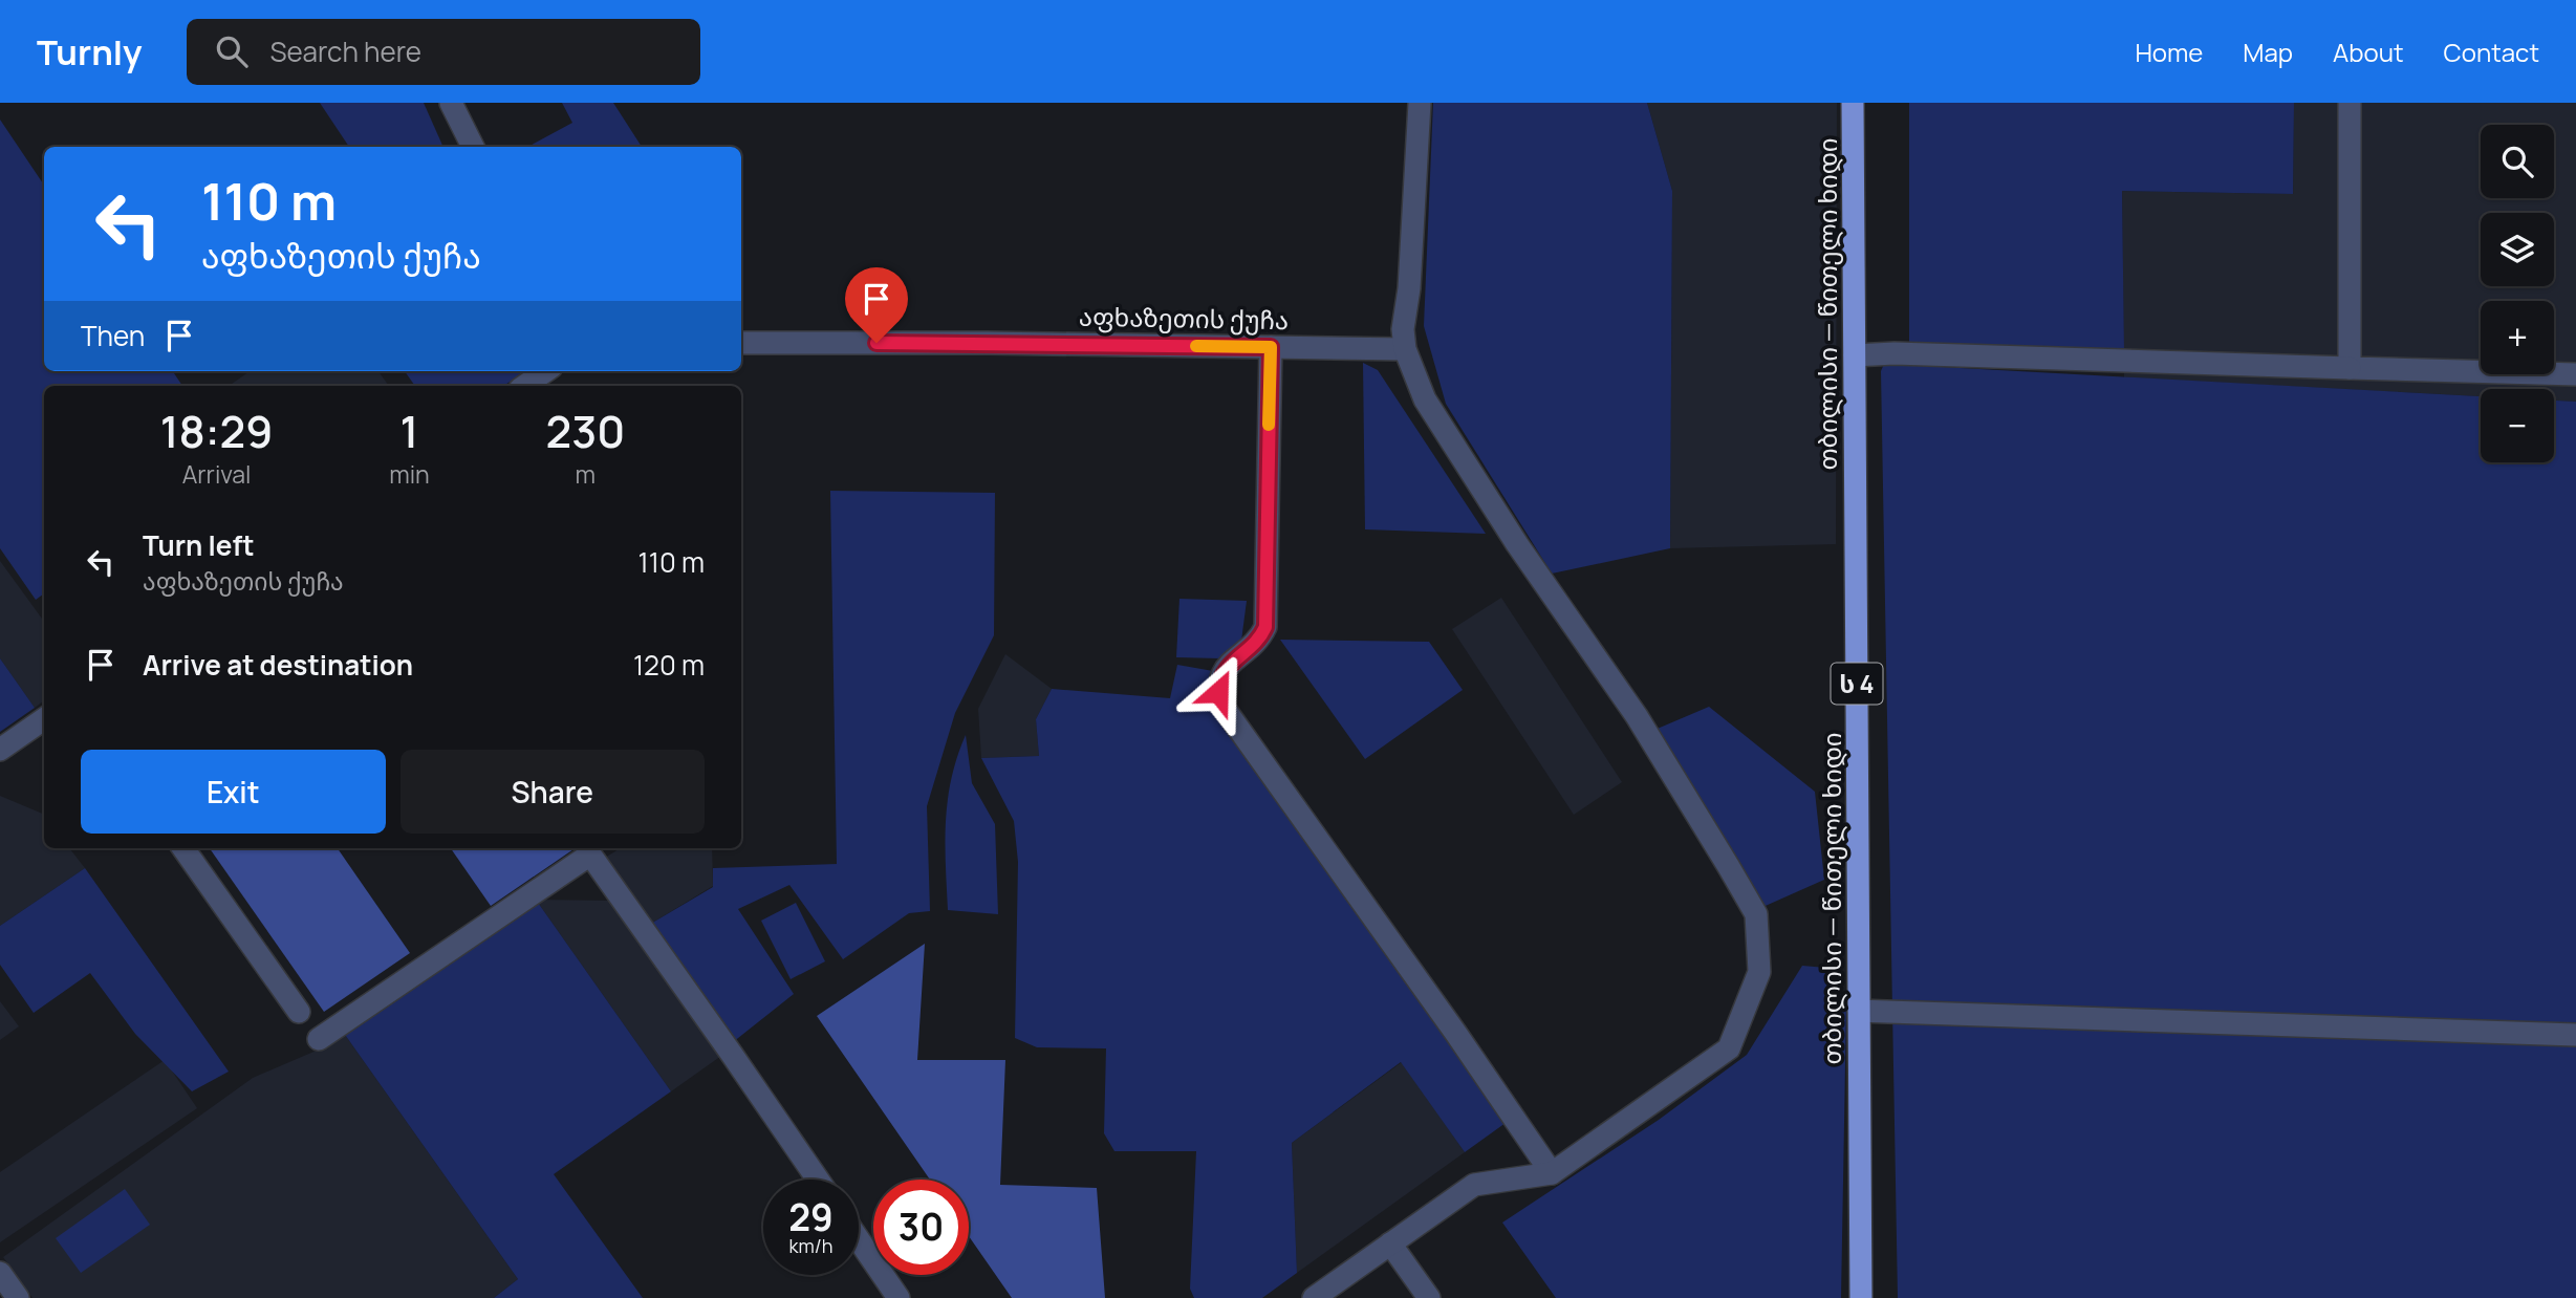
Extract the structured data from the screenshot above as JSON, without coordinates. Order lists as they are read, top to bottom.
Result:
{
  "streets": {
    "highway": ["თბილისი — წითელი ხიდი", "ს 4"],
    "street": ["აფხაზეთის ქუჩა"]
  },
  "page": {
    "header": "Turnly",
    "search": "Search here",
    "nav": [
      "Home",
      "Map",
      "About",
      "Contact"
    ],
    "map_buttons": ["+", "−"],
    "turn": ["110 m", "აფხაზეთის ქუჩა"],
    "then": "Then",
    "eta": [
      "18:29",
      "Arrival",
      "1",
      "min",
      "230",
      "m"
    ],
    "list": [
      {
        "name": "Turn left",
        "note": "აფხაზეთის ქუჩა",
        "value": "110 m"
      },
      {
        "name": "Arrive at destination",
        "value": "120 m"
      }
    ],
    "buttons": ["Exit", "Share"],
    "speed": "29 km/h",
    "limit": "30"
  }
}
